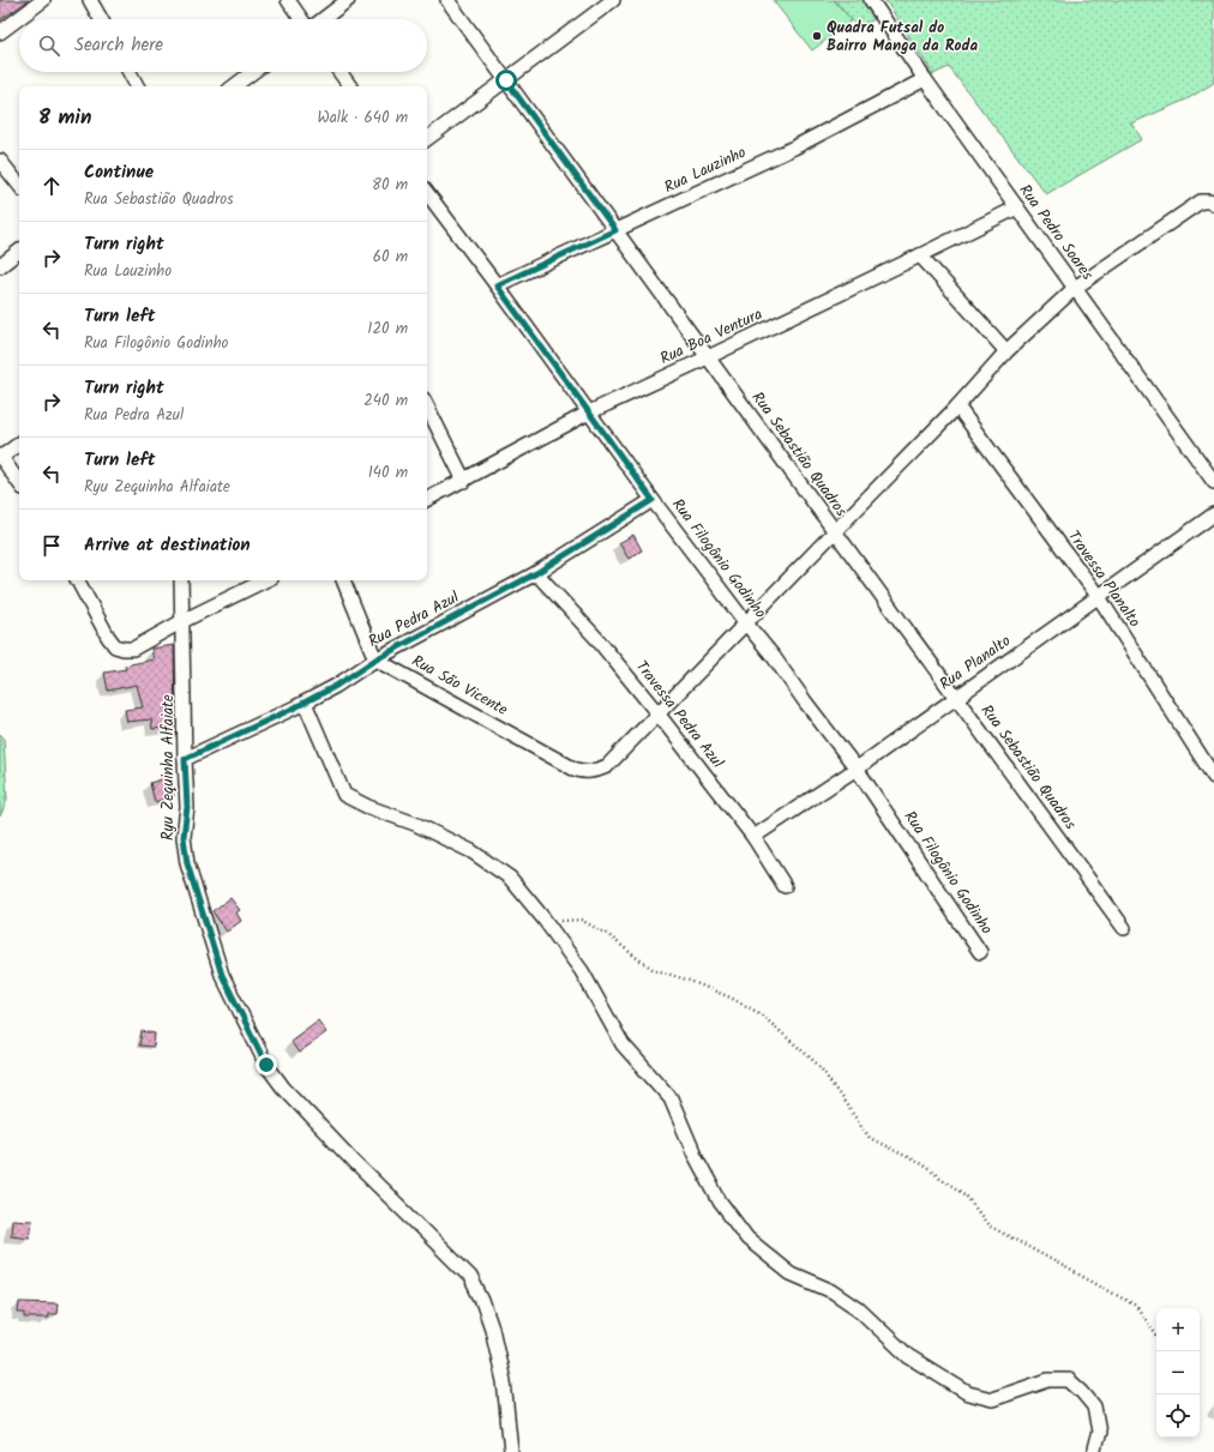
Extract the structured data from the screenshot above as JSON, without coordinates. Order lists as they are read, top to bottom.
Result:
{
  "streets": {
    "street": [
      "Rua Lauzinho",
      "Rua Pedro Soares",
      "Rua Boa Ventura",
      "Rua Sebastião Quadros",
      "Rua Filogônio Godinho",
      "Travessa Planalto",
      "Rua Pedra Azul",
      "Rua Planalto",
      "Rua São Vicente",
      "Travessa Pedra Azul",
      "Ryu Zequinha Alfaiate"
    ]
  },
  "crossings": [
    ["Rua Lauzinho", "Rua Pedro Soares"],
    ["Rua Lauzinho", "Rua Sebastião Quadros"],
    ["Rua Lauzinho", "Rua Filogônio Godinho"],
    ["Rua Pedro Soares", "Rua Boa Ventura"],
    ["Rua Boa Ventura", "Rua Sebastião Quadros"],
    ["Rua Boa Ventura", "Rua Filogônio Godinho"],
    ["Rua Sebastião Quadros", "Rua Planalto"],
    ["Rua Filogônio Godinho", "Rua Pedra Azul"],
    ["Rua Filogônio Godinho", "Rua Planalto"],
    ["Travessa Planalto", "Rua Planalto"],
    ["Rua Pedra Azul", "Rua São Vicente"],
    ["Rua Pedra Azul", "Travessa Pedra Azul"],
    ["Rua Pedra Azul", "Ryu Zequinha Alfaiate"],
    ["Rua Planalto", "Travessa Pedra Azul"],
    ["Rua São Vicente", "Travessa Pedra Azul"]
  ],
  "places": ["Quadra Futsal do Bairro Manga da Roda"],
  "page": {
    "search": "Search here",
    "heading": ["8 min", "Walk · 640 m"],
    "list": [
      ["Continue", "Rua Sebastião Quadros", "80 m"],
      ["Turn right", "Rua Lauzinho", "60 m"],
      ["Turn left", "Rua Filogônio Godinho", "120 m"],
      ["Turn right", "Rua Pedra Azul", "240 m"],
      ["Turn left", "Ryu Zequinha Alfaiate", "140 m"],
      "Arrive at destination"
    ],
    "map_buttons": ["+", "−"]
  }
}
